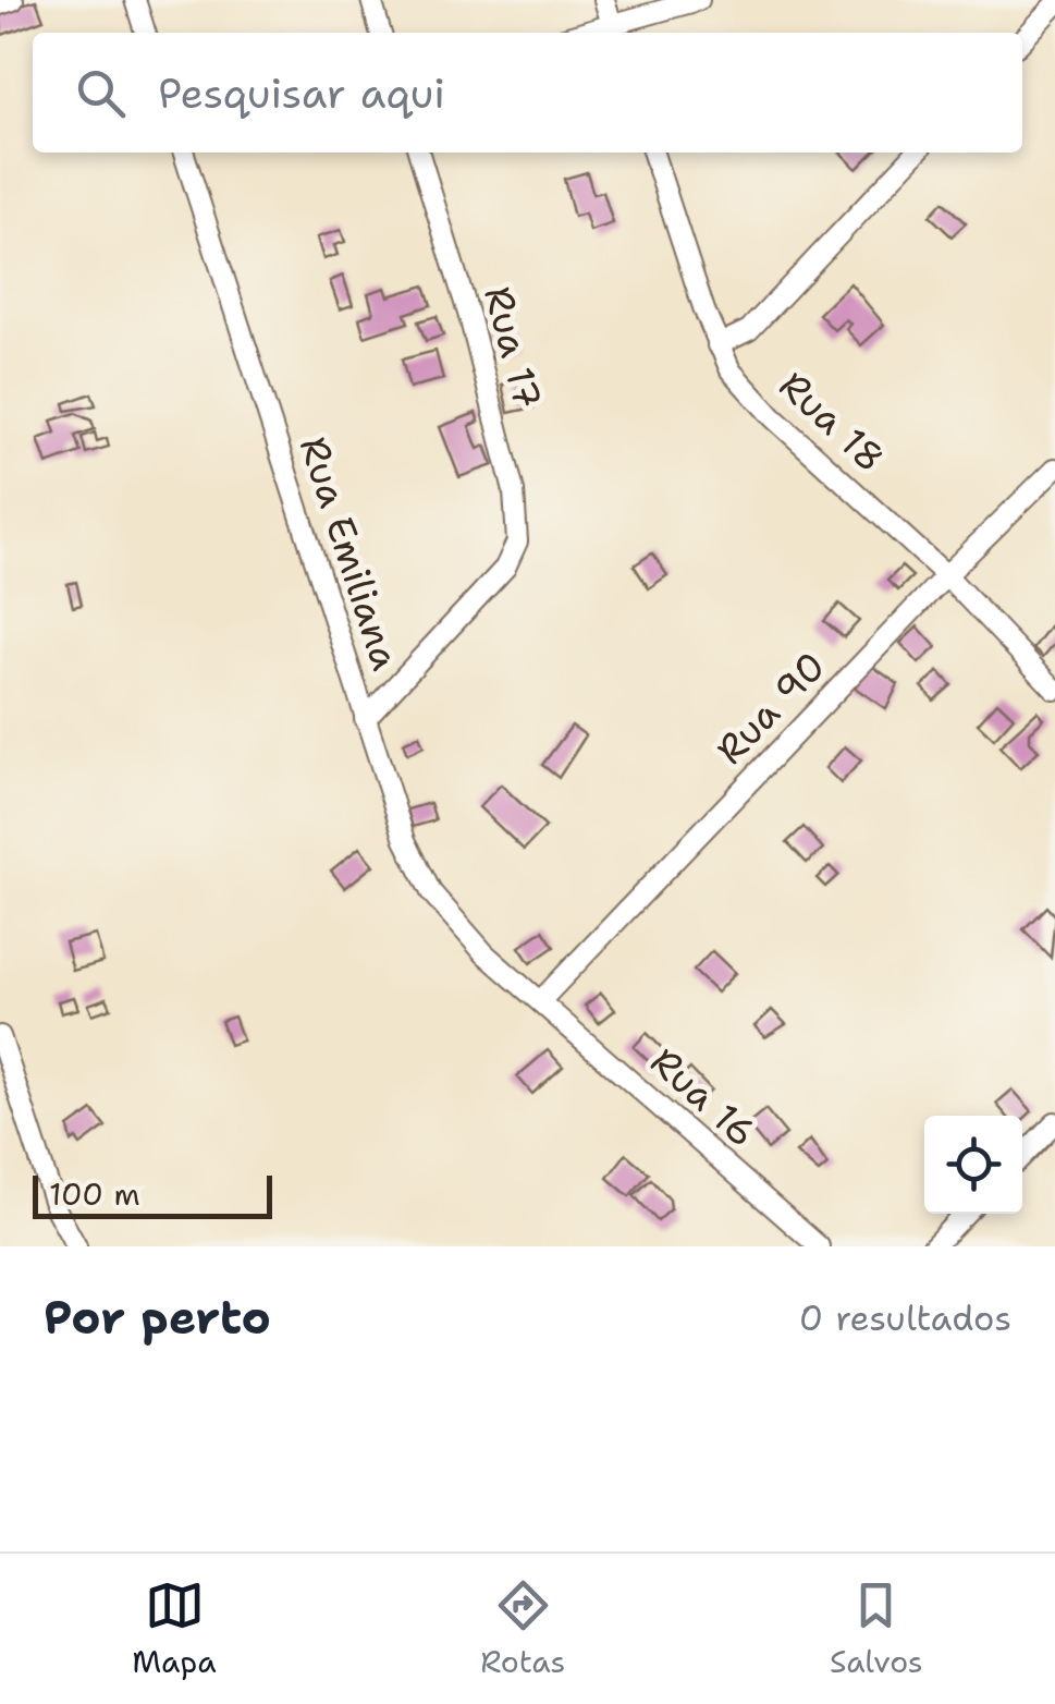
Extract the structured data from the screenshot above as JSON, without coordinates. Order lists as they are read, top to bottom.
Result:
{
  "streets": {
    "street": [
      "Rua 17",
      "Rua 18",
      "Rua Emiliana",
      "Rua 90",
      "Rua 16"
    ]
  },
  "crossings": [
    ["Rua 17", "Rua Emiliana"],
    ["Rua 18", "Rua 90"],
    ["Rua Emiliana", "Rua 90"],
    ["Rua Emiliana", "Rua 16"],
    ["Rua 90", "Rua 16"]
  ],
  "scale_bar": "100 m",
  "page": {
    "search": "Pesquisar aqui",
    "scale": "100 m",
    "heading": ["Por perto", "0 resultados"],
    "nav": ["Mapa", "Rotas", "Salvos"]
  }
}
